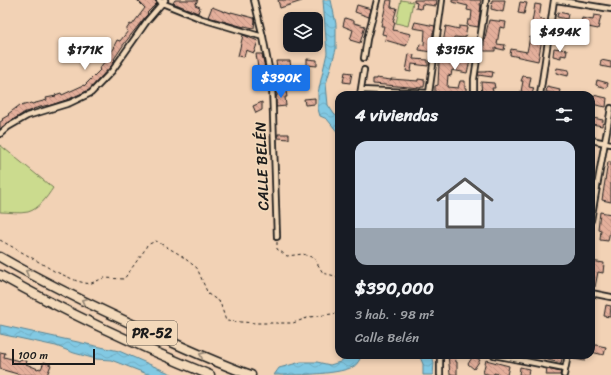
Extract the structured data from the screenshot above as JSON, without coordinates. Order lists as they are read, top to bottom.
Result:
{
  "streets": {
    "highway": ["PR-52"],
    "street": ["CALLE BELÉN"]
  },
  "scale_bar": "100 m",
  "page": {
    "price": [
      "$494K",
      "$171K",
      "$315K",
      "$390K"
    ],
    "heading": "4 viviendas",
    "list": [
      {
        "name": "$390,000",
        "note": "3 hab. · 98 m² · Calle Belén"
      }
    ],
    "scale": "100 m"
  }
}
